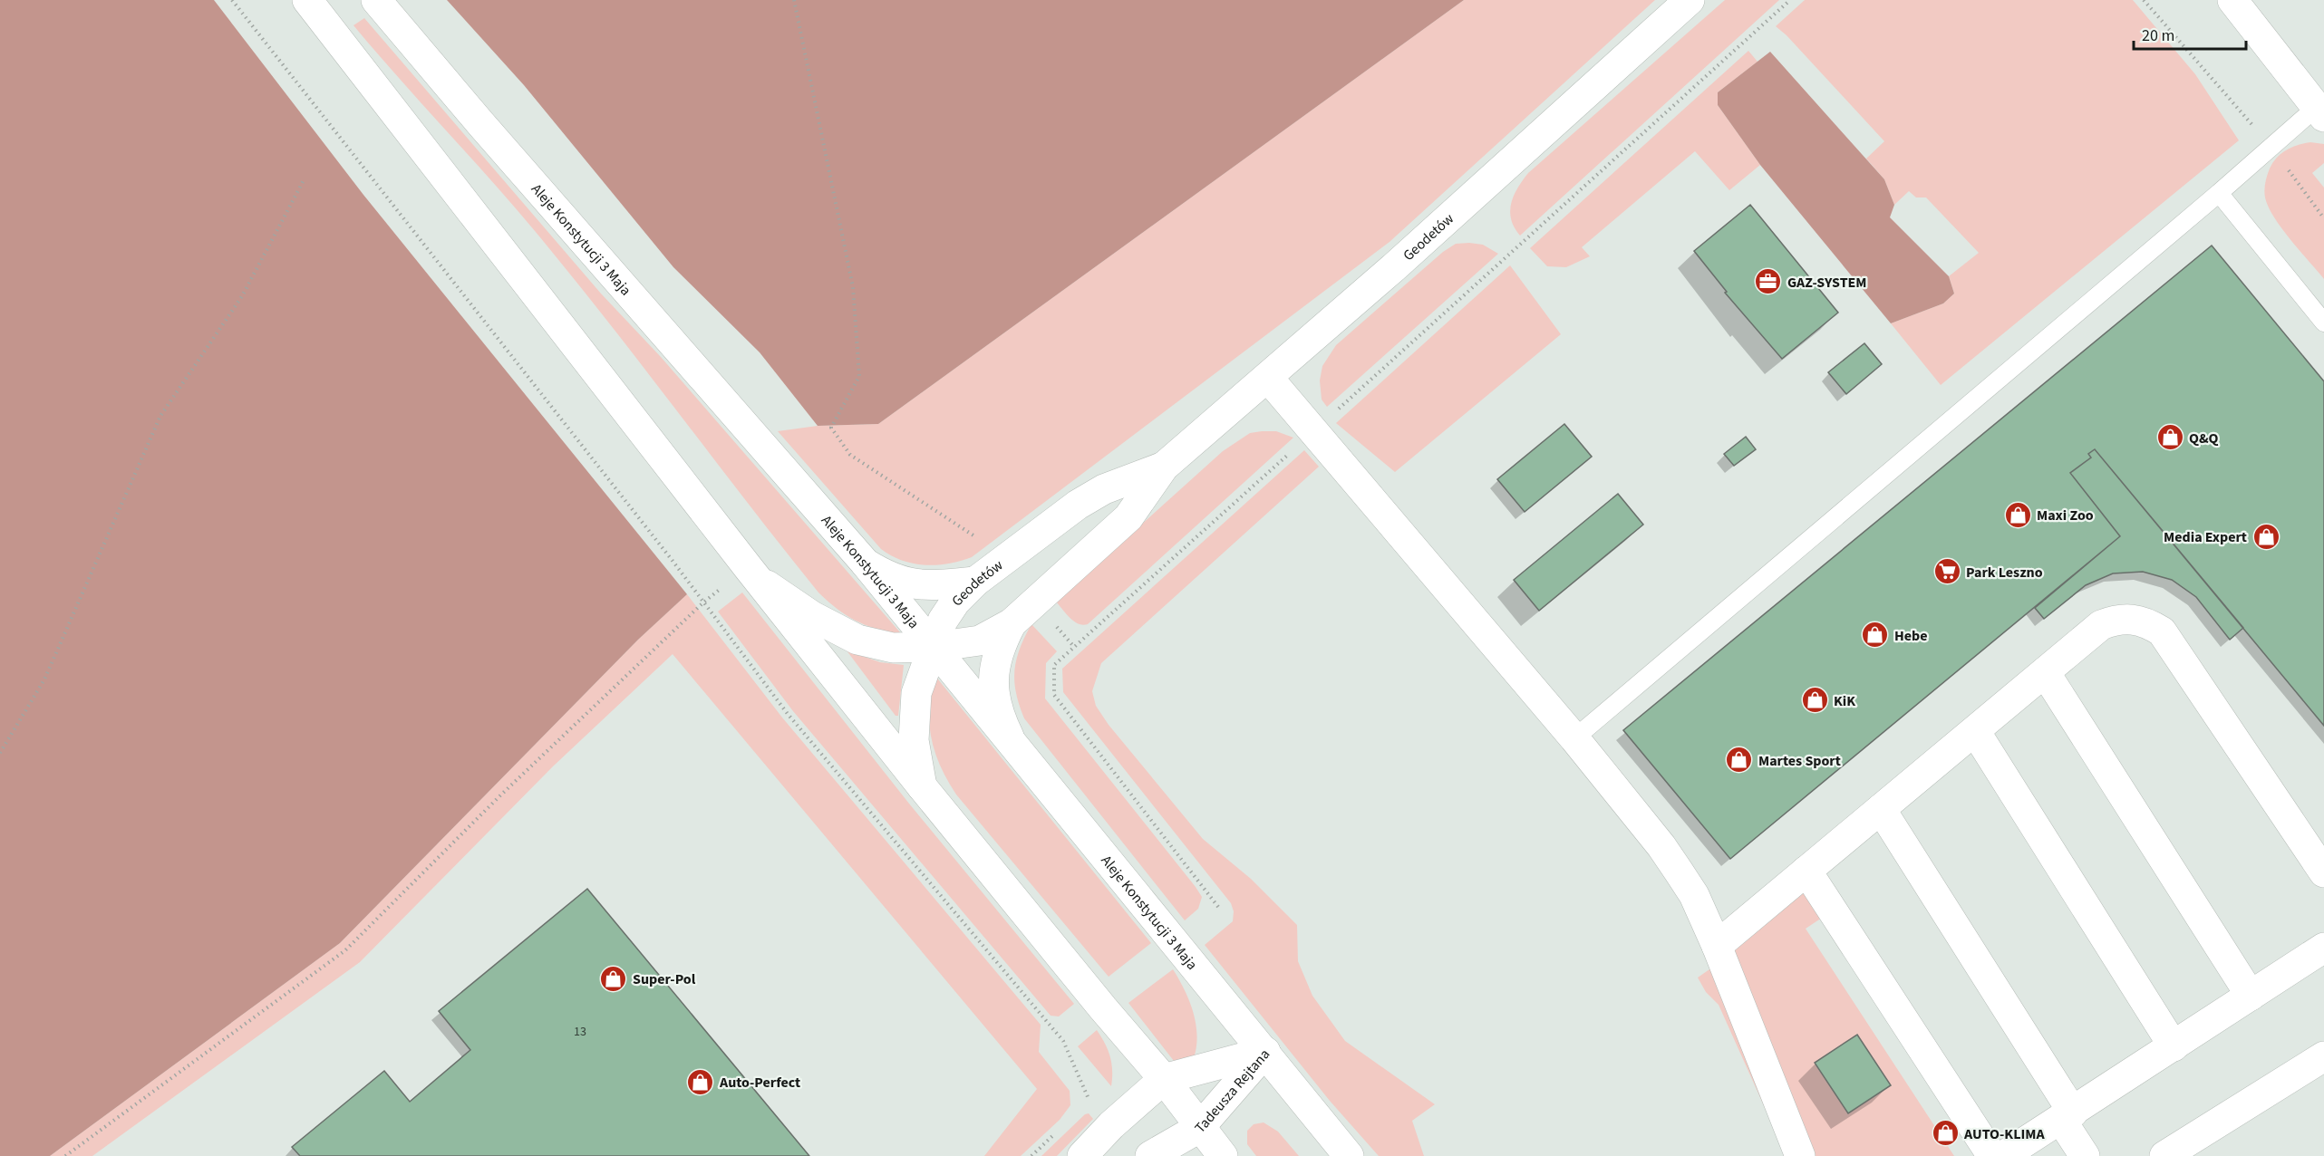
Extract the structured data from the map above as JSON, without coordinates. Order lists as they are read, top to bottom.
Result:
{
  "streets": {
    "street": ["Geodetów", "Aleje Konstytucji 3 Maja", "Tadeusza Rejtana"]
  },
  "crossings": [
    ["Geodetów", "Aleje Konstytucji 3 Maja"],
    ["Aleje Konstytucji 3 Maja", "Tadeusza Rejtana"]
  ],
  "places": {
    "office": ["GAZ-SYSTEM"],
    "shop": [
      "Q&Q",
      "Maxi Zoo",
      "Media Expert",
      "Hebe",
      "KiK",
      "Martes Sport",
      "Super-Pol",
      "Auto-Perfect",
      "AUTO-KLIMA"
    ],
    "supermarket": ["Park Leszno"]
  },
  "house_numbers": ["13"],
  "scale_bar": "20 m"
}
